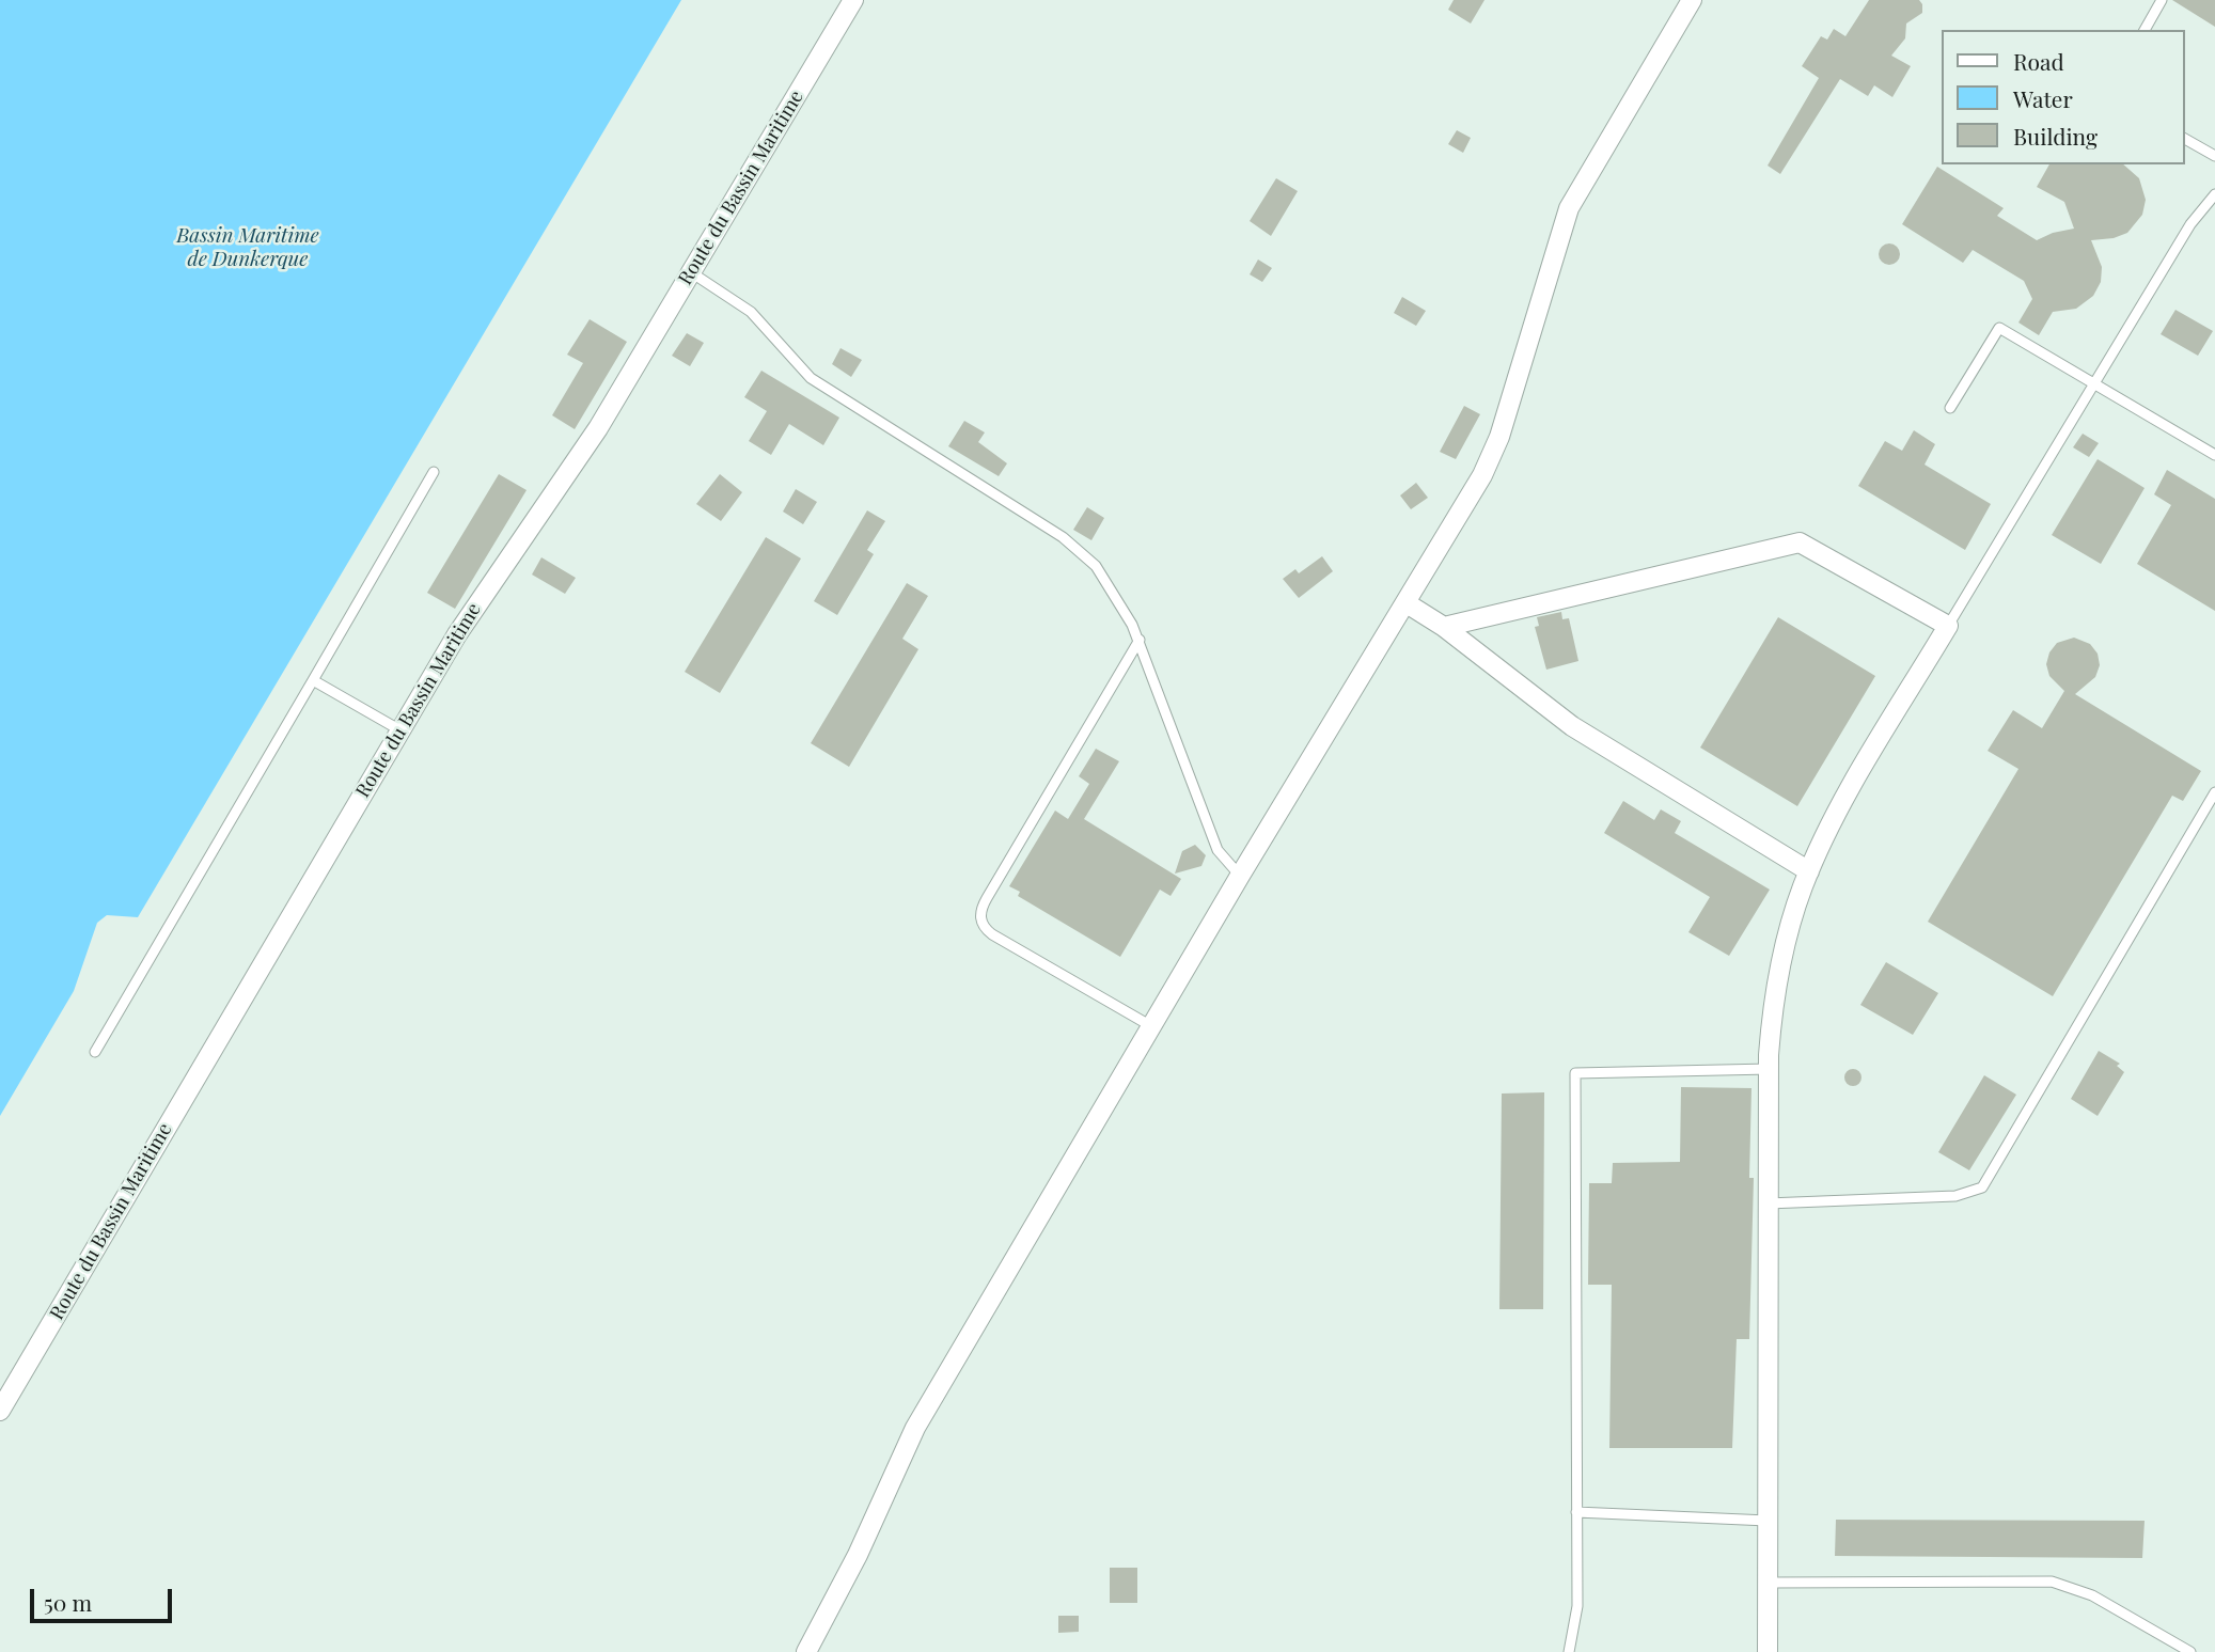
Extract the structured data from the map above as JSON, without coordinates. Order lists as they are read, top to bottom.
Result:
{
  "streets": {
    "street": ["Route du Bassin Maritime"]
  },
  "water": ["Bassin Maritime de Dunkerque"],
  "legend": ["Road", "Water", "Building"],
  "scale_bar": "50 m"
}
